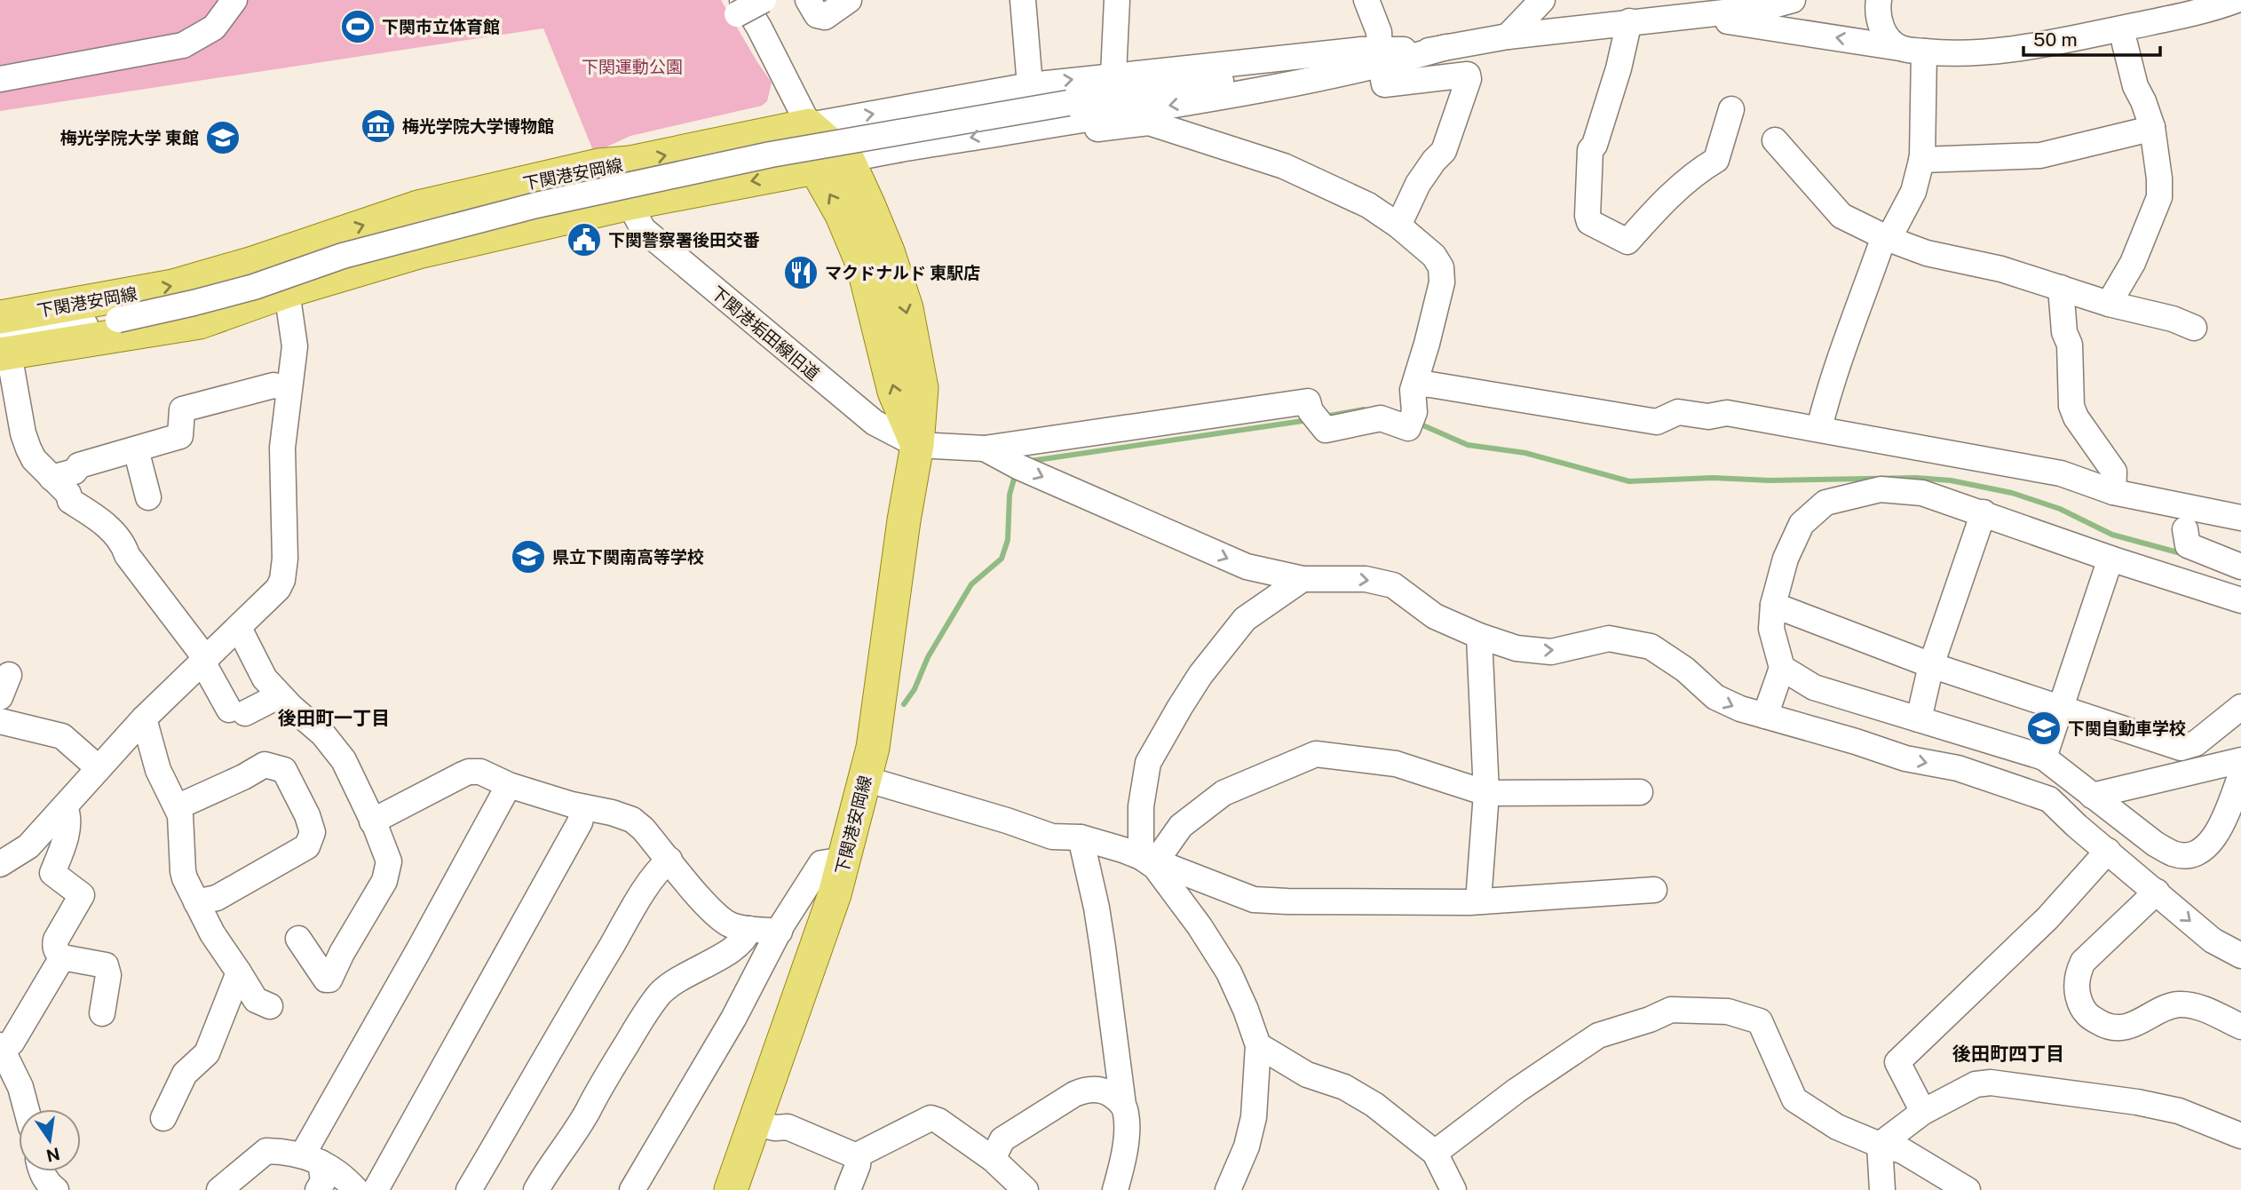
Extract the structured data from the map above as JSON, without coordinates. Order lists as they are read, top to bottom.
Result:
{
  "streets": {
    "main road": ["下関港安岡線"],
    "street": ["下関港垢田線旧道"]
  },
  "crossings": [
    ["下関港安岡線", "下関港垢田線旧道"]
  ],
  "districts": ["後田町一丁目", "後田町四丁目"],
  "parks": ["下関運動公園"],
  "places": {
    "sports": ["下関市立体育館"],
    "museum": ["梅光学院大学博物館"],
    "school or university": ["梅光学院大学 東館", "県立下関南高等学校", "下関自動車学校"],
    "public building": ["下関警察署後田交番"],
    "restaurant": ["マクドナルド 東駅店"]
  },
  "scale_bar": "50 m",
  "north": "bottom"
}
